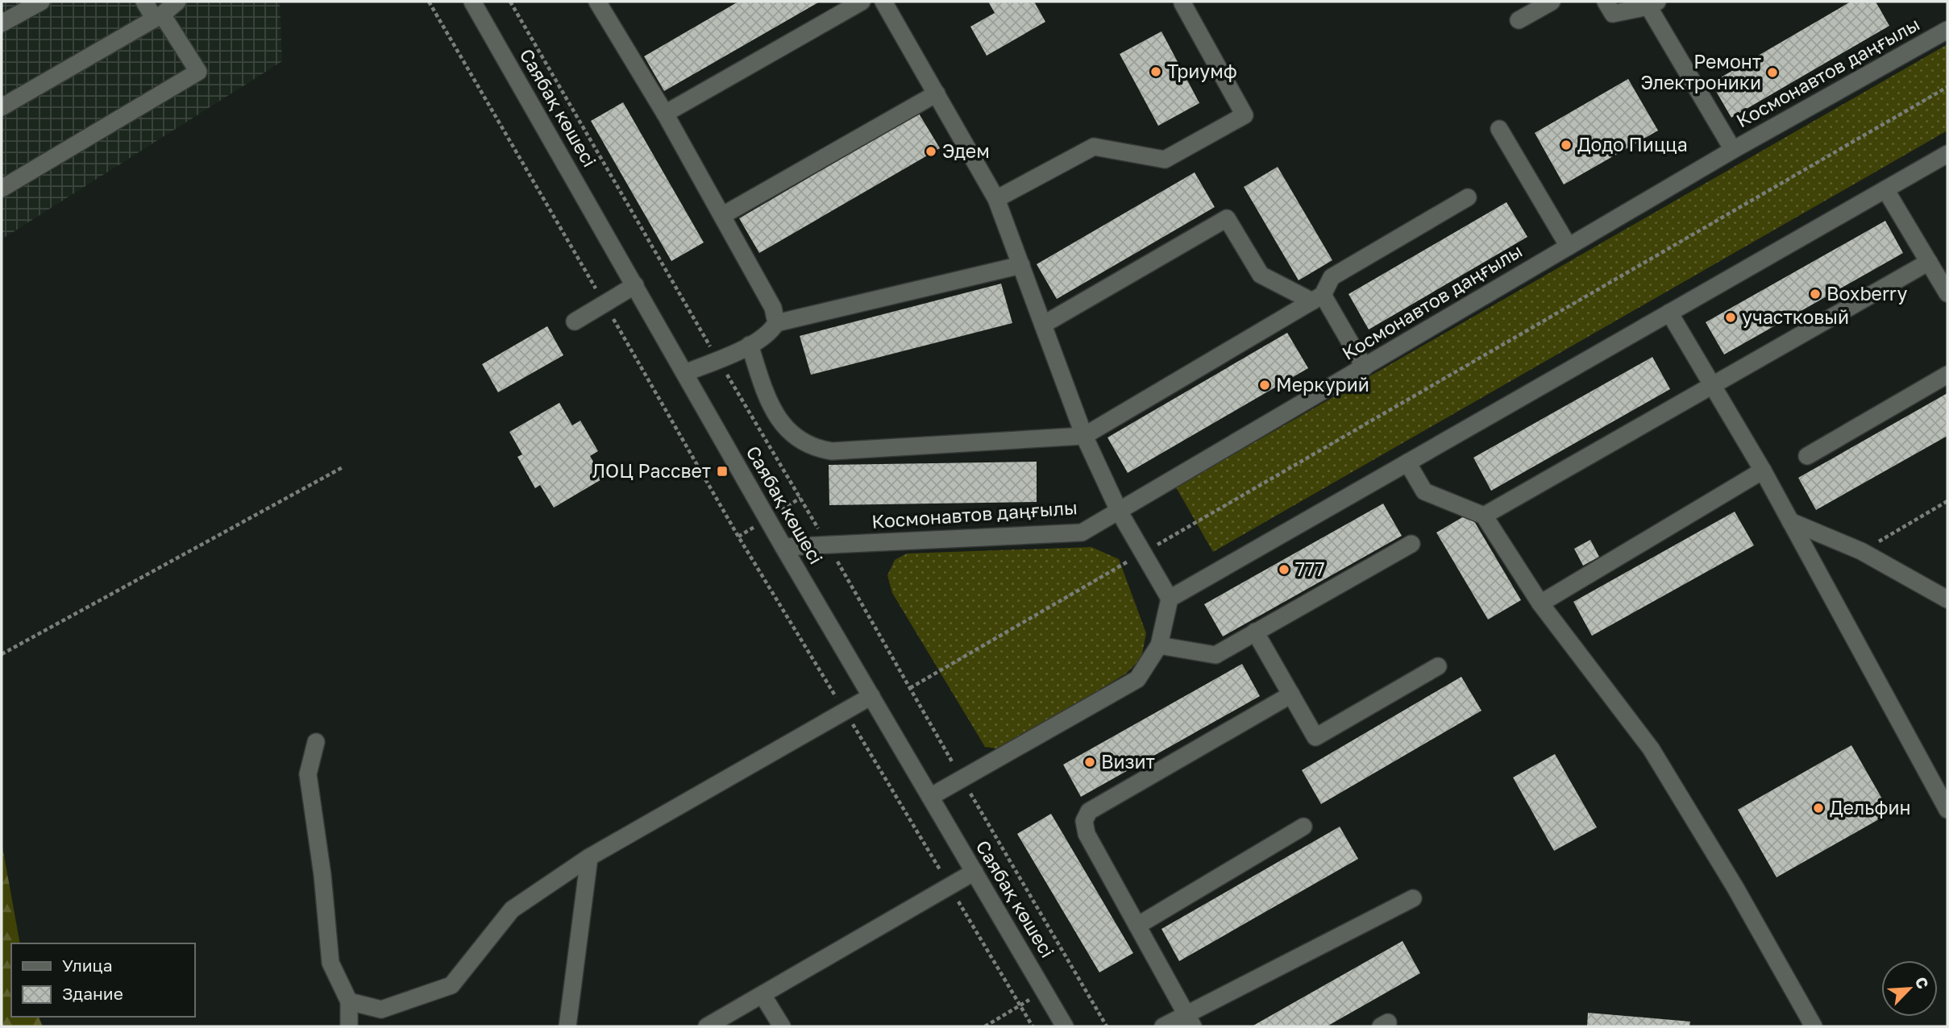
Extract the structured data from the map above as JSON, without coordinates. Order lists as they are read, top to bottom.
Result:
{
  "streets": {
    "street": ["Космонавтов даңғылы", "Саябақ көшесі"]
  },
  "crossings": [
    ["Космонавтов даңғылы", "Саябақ көшесі"]
  ],
  "places": {
    "other": [
      "Триумф",
      "Ремонт Электроники",
      "Додо Пицца",
      "Эдем",
      "Boxberry",
      "участковый",
      "Меркурий",
      "777",
      "Визит",
      "Дельфин"
    ],
    "transit": ["ЛОЦ Рассвет"]
  },
  "legend": ["Улица", "Здание"],
  "north": "top right"
}
